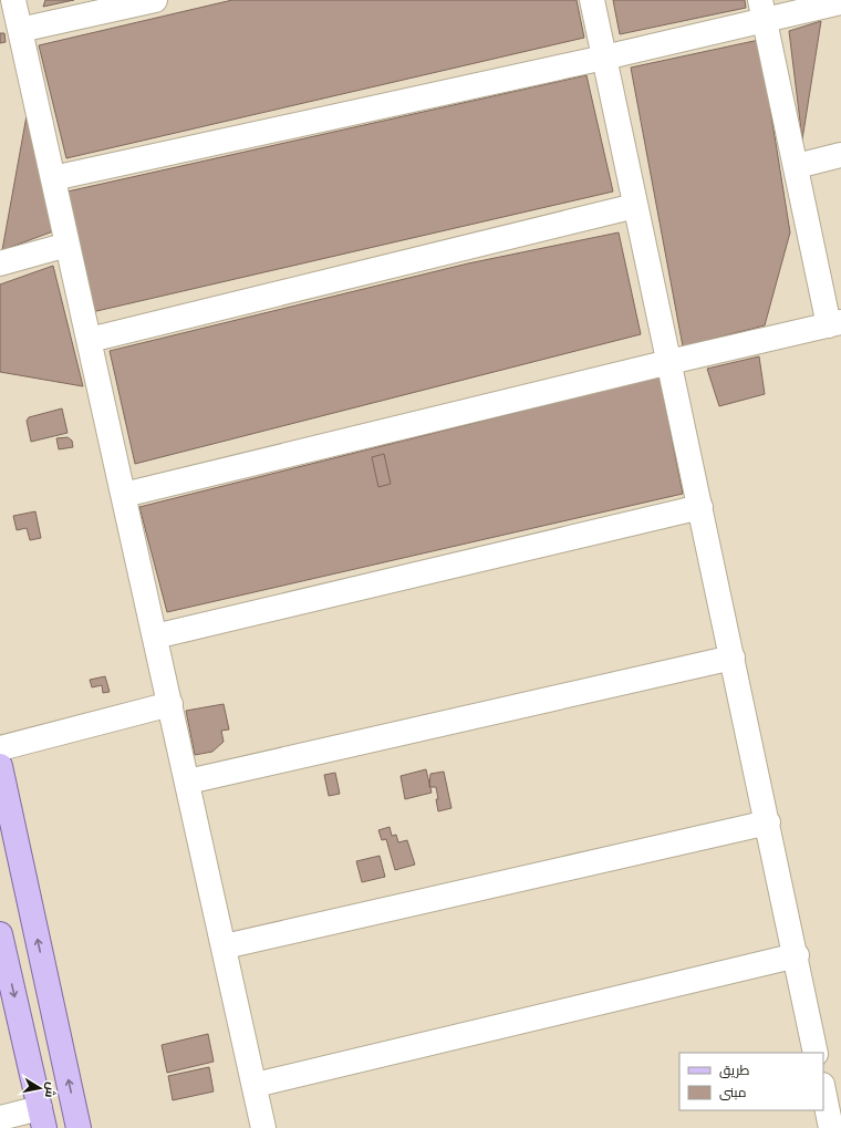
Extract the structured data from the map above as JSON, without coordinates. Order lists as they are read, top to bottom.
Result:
{
  "legend": ["طريق", "مبنى"],
  "north": "right"
}
